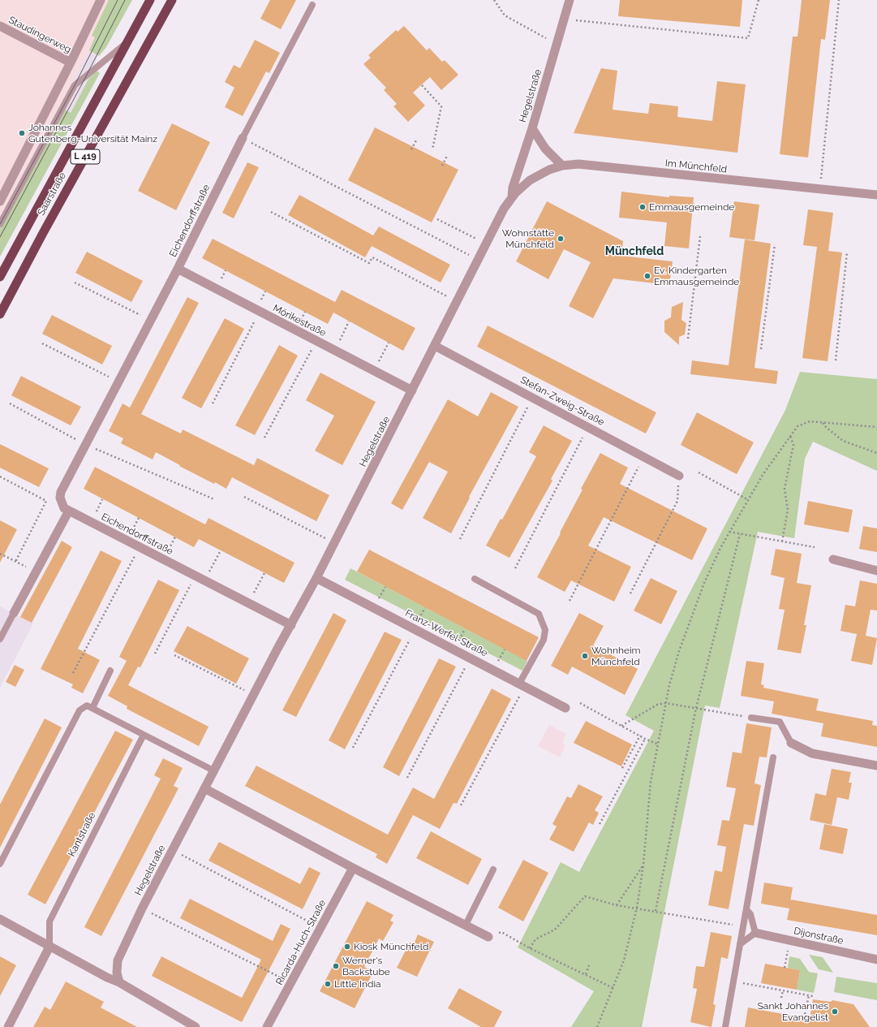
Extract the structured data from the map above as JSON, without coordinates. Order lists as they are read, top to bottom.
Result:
{
  "streets": {
    "highway": ["L 419", "Saarstraße"],
    "street": [
      "Staudingerweg",
      "Hegelstraße",
      "Im Münchfeld",
      "Eichendorffstraße",
      "Mörikestraße",
      "Stefan-Zweig-Straße",
      "Franz-Werfel-Straße",
      "Dijonstraße",
      "Ricarda-Huch-Straße"
    ],
    "lane": ["Kantstraße"]
  },
  "crossings": [
    ["Hegelstraße", "Im Münchfeld"],
    ["Hegelstraße", "Eichendorffstraße"],
    ["Hegelstraße", "Mörikestraße"],
    ["Hegelstraße", "Stefan-Zweig-Straße"],
    ["Hegelstraße", "Franz-Werfel-Straße"],
    ["Eichendorffstraße", "Mörikestraße"]
  ],
  "districts": ["Münchfeld"],
  "places": [
    "Johannes Gutenberg-Universität Mainz",
    "Emmausgemeinde",
    "Wohnstätte Münchfeld",
    "Ev. Kindergarten Emmausgemeinde",
    "Wohnheim Münchfeld",
    "Kiosk Münchfeld",
    "Werner's Backstube",
    "Little India",
    "Sankt Johannes Evangelist"
  ]
}
